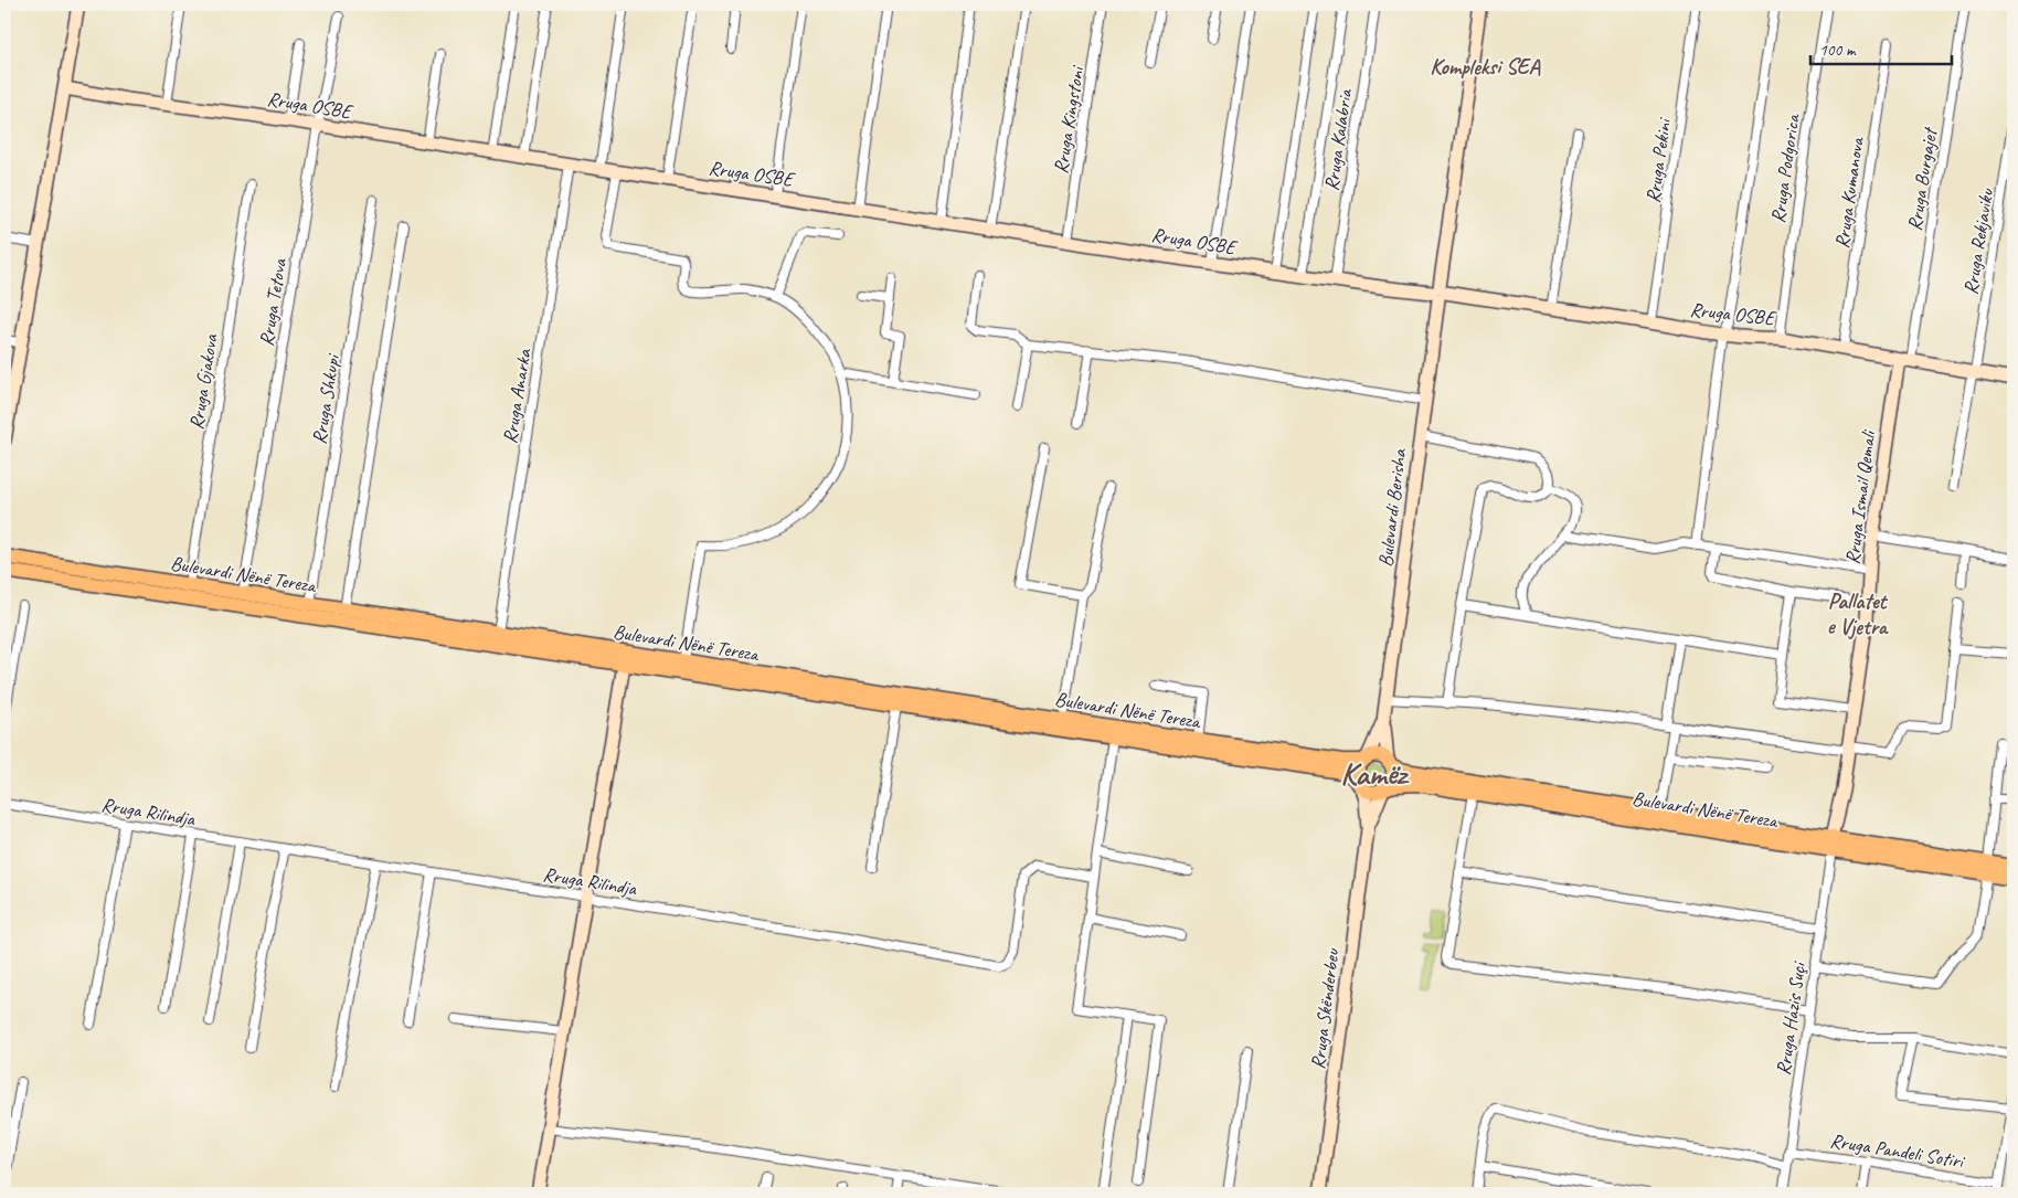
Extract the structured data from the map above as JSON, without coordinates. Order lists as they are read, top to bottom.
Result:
{
  "streets": {
    "main road": ["Bulevardi Nënë Tereza"],
    "street": [
      "Rruga OSBE",
      "Rruga Kingstoni",
      "Rruga Kalabria",
      "Rruga Pekini",
      "Rruga Podgorica",
      "Rruga Burgajet",
      "Rruga Kumanova",
      "Rruga Rekjaviku",
      "Rruga Tetova",
      "Rruga Gjakova",
      "Rruga Anarka",
      "Rruga Shkupi",
      "Rruga Ismail Qemali",
      "Bulevardi Berisha",
      "Rruga Rilindja",
      "Rruga Skënderbeu",
      "Rruga Hazis Suçi",
      "Rruga Pandeli Sotiri"
    ]
  },
  "crossings": [
    ["Rruga OSBE", "Rruga Kingstoni"],
    ["Rruga OSBE", "Rruga Kalabria"],
    ["Rruga OSBE", "Rruga Pekini"],
    ["Rruga OSBE", "Rruga Podgorica"],
    ["Rruga OSBE", "Rruga Burgajet"],
    ["Rruga OSBE", "Rruga Kumanova"],
    ["Rruga OSBE", "Rruga Rekjaviku"],
    ["Rruga OSBE", "Rruga Tetova"],
    ["Rruga OSBE", "Rruga Anarka"],
    ["Rruga OSBE", "Rruga Ismail Qemali"],
    ["Rruga OSBE", "Bulevardi Berisha"],
    ["Rruga Burgajet", "Rruga Ismail Qemali"],
    ["Rruga Tetova", "Bulevardi Nënë Tereza"],
    ["Rruga Gjakova", "Bulevardi Nënë Tereza"],
    ["Rruga Anarka", "Bulevardi Nënë Tereza"],
    ["Rruga Shkupi", "Bulevardi Nënë Tereza"],
    ["Rruga Ismail Qemali", "Bulevardi Nënë Tereza"],
    ["Rruga Ismail Qemali", "Rruga Hazis Suçi"],
    ["Bulevardi Berisha", "Bulevardi Nënë Tereza"],
    ["Bulevardi Berisha", "Rruga Skënderbeu"],
    ["Bulevardi Nënë Tereza", "Rruga Skënderbeu"],
    ["Bulevardi Nënë Tereza", "Rruga Hazis Suçi"],
    ["Rruga Hazis Suçi", "Rruga Pandeli Sotiri"]
  ],
  "districts": ["Kompleksi SEA", "Pallatet e Vjetra", "Kamëz"],
  "scale_bar": "100 m"
}
